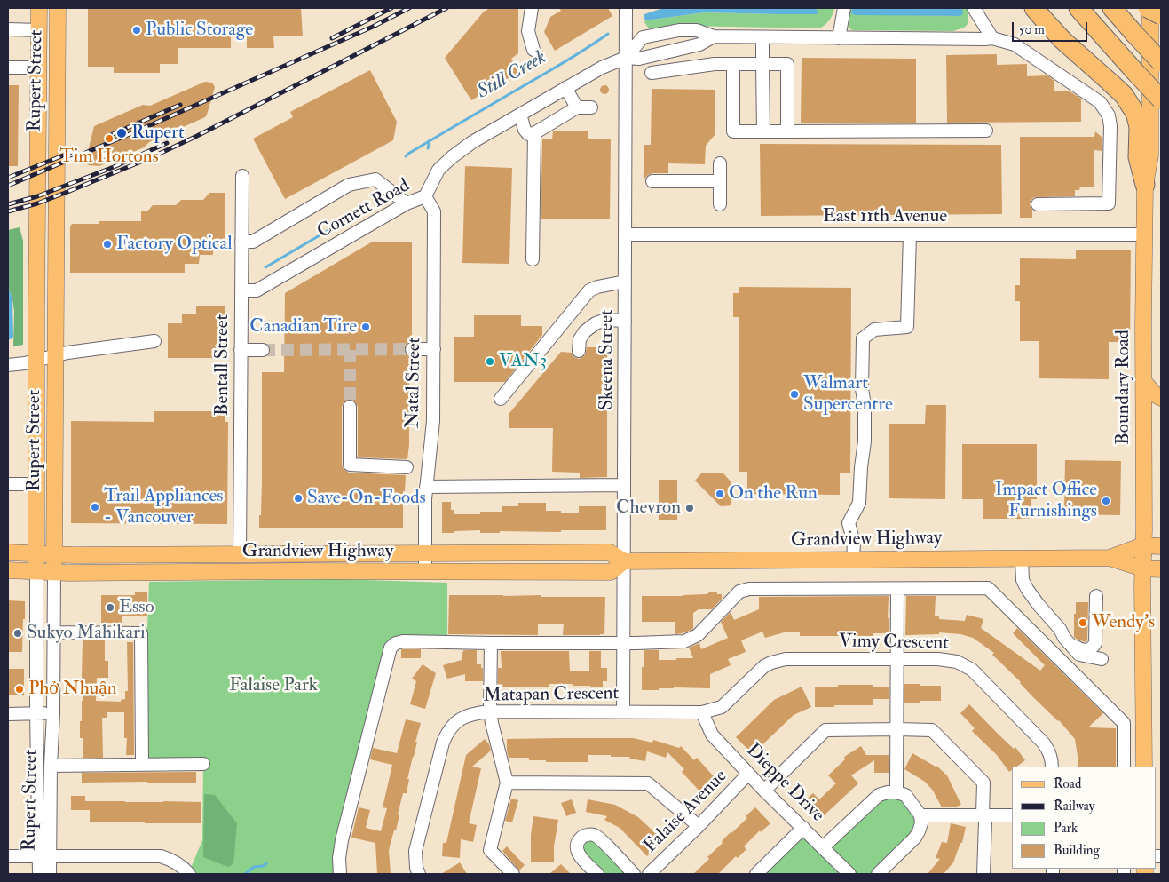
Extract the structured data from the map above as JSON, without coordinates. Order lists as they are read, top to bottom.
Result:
{
  "streets": {
    "main road": ["Rupert Street", "Boundary Road", "Grandview Highway"],
    "street": [
      "Cornett Road",
      "East 11th Avenue",
      "Skeena Street",
      "Bentall Street",
      "Natal Street",
      "Vimy Crescent",
      "Matapan Crescent",
      "Dieppe Drive",
      "Falaise Avenue"
    ]
  },
  "crossings": [
    ["Rupert Street", "Grandview Highway"],
    ["Cornett Road", "Skeena Street"],
    ["Cornett Road", "Bentall Street"],
    ["Cornett Road", "Natal Street"],
    ["East 11th Avenue", "Skeena Street"],
    ["East 11th Avenue", "Boundary Road"],
    ["Skeena Street", "Grandview Highway"],
    ["Skeena Street", "Matapan Crescent"],
    ["Bentall Street", "Grandview Highway"],
    ["Natal Street", "Grandview Highway"],
    ["Boundary Road", "Grandview Highway"],
    ["Vimy Crescent", "Matapan Crescent"],
    ["Vimy Crescent", "Dieppe Drive"],
    ["Matapan Crescent", "Dieppe Drive"],
    ["Dieppe Drive", "Falaise Avenue"]
  ],
  "water": ["Still Creek"],
  "parks": ["Falaise Park"],
  "places": [
    "Public Storage",
    "Rupert",
    "Tim Hortons",
    "Factory Optical",
    "Canadian Tire",
    "VAN3",
    "Walmart Supercentre",
    "On the Run",
    "Save-On-Foods",
    "Impact Office Furnishings",
    "Trail Appliances - Vancouver",
    "Chevron",
    "Esso",
    "Wendy's",
    "Sukyo Mahikari",
    "Phở Nhuận"
  ],
  "legend": [
    "Road",
    "Railway",
    "Park",
    "Building"
  ],
  "scale_bar": "50 m"
}
